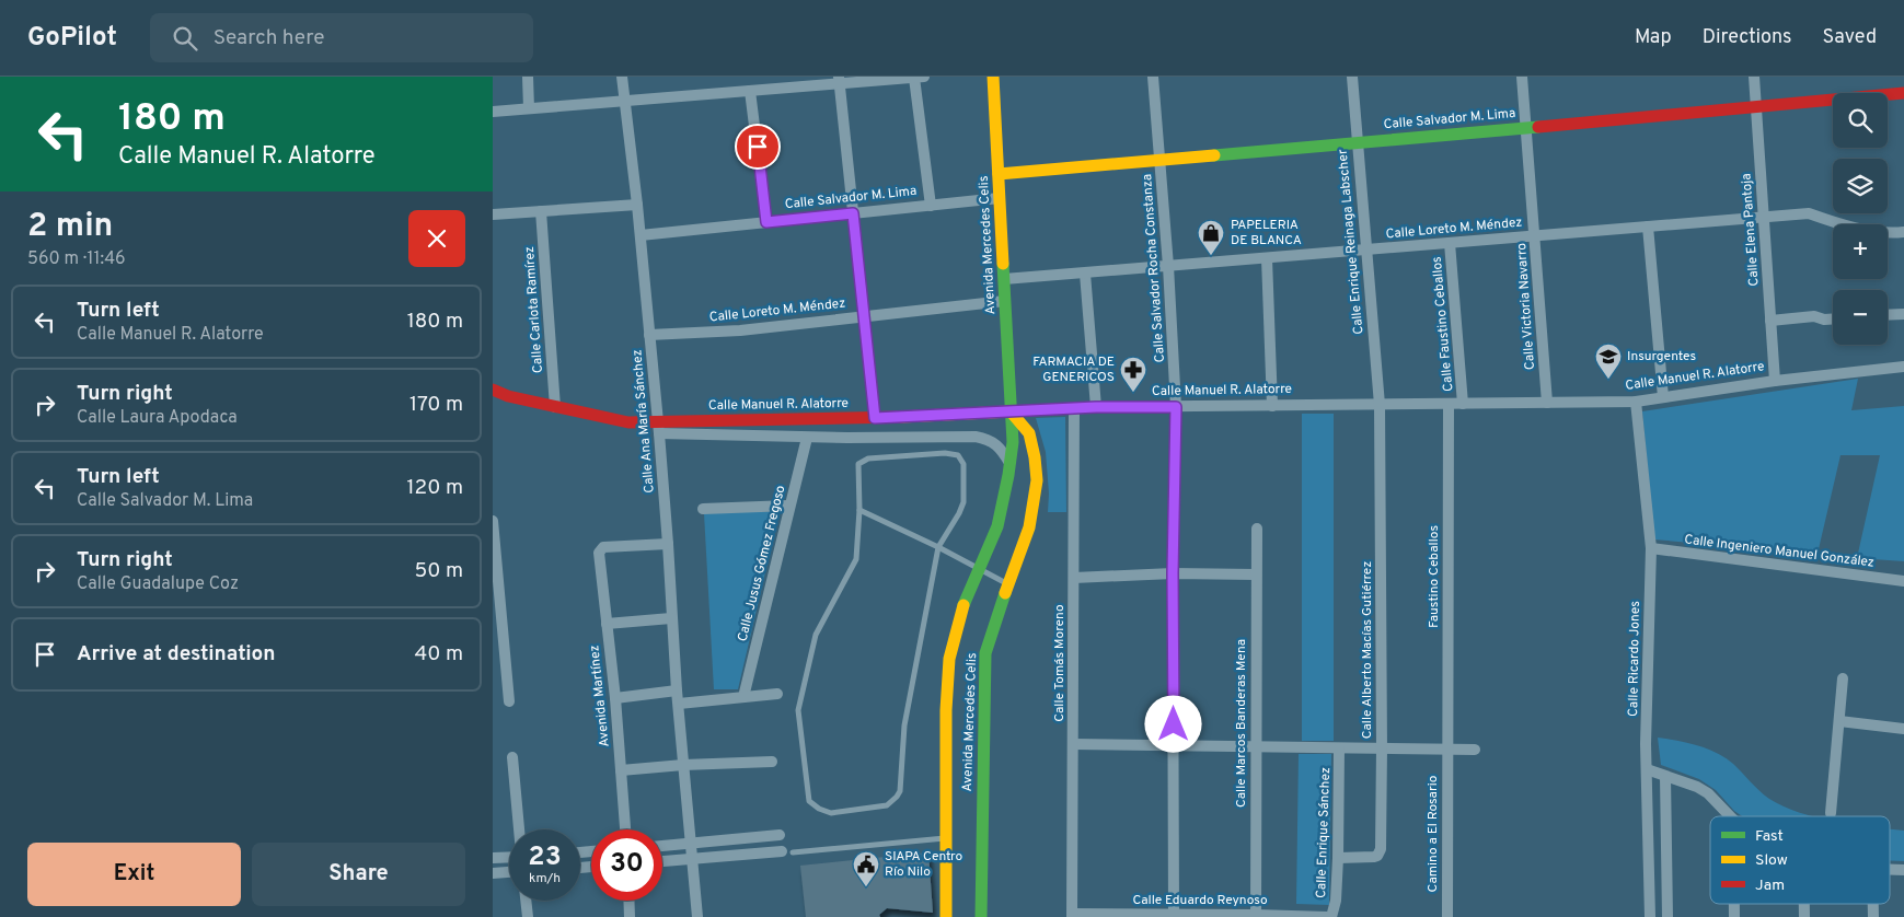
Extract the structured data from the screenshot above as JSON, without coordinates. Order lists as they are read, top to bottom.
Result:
{
  "streets": {
    "street": [
      "Calle Salvador M. Lima",
      "Calle Loreto M. Méndez",
      "Calle Elena Pantoja",
      "Calle Enrique Reinaga Labscher",
      "Avenida Mercedes Celis",
      "Calle Salvador Rocha Constanza",
      "Calle Victoria Navarro",
      "Calle Carlota Ramírez",
      "Calle Faustino Ceballos",
      "Calle Manuel R. Alatorre",
      "Calle Ana María Sánchez",
      "Calle Ingeniero Manuel González",
      "Calle Jusus Gómez Fregoso",
      "Faustino Ceballos",
      "Calle Alberto Macías Gutiérrez",
      "Calle Ricardo Jones",
      "Calle Tomás Moreno",
      "Avenida Martínez",
      "Calle Marcos Banderas Mena",
      "Calle Enrique Sánchez",
      "Camino a El Rosario",
      "Calle Eduardo Reynoso"
    ]
  },
  "crossings": [
    ["Calle Salvador M. Lima", "Calle Elena Pantoja"],
    ["Calle Salvador M. Lima", "Calle Enrique Reinaga Labscher"],
    ["Calle Salvador M. Lima", "Avenida Mercedes Celis"],
    ["Calle Salvador M. Lima", "Calle Salvador Rocha Constanza"],
    ["Calle Salvador M. Lima", "Calle Victoria Navarro"],
    ["Calle Salvador M. Lima", "Calle Ana María Sánchez"],
    ["Calle Loreto M. Méndez", "Calle Elena Pantoja"],
    ["Calle Loreto M. Méndez", "Calle Enrique Reinaga Labscher"],
    ["Calle Loreto M. Méndez", "Avenida Mercedes Celis"],
    ["Calle Loreto M. Méndez", "Calle Salvador Rocha Constanza"],
    ["Calle Loreto M. Méndez", "Calle Victoria Navarro"],
    ["Calle Loreto M. Méndez", "Calle Faustino Ceballos"],
    ["Calle Loreto M. Méndez", "Calle Ana María Sánchez"],
    ["Calle Elena Pantoja", "Calle Manuel R. Alatorre"],
    ["Calle Enrique Reinaga Labscher", "Calle Manuel R. Alatorre"],
    ["Calle Enrique Reinaga Labscher", "Calle Alberto Macías Gutiérrez"],
    ["Avenida Mercedes Celis", "Calle Manuel R. Alatorre"],
    ["Calle Salvador Rocha Constanza", "Calle Manuel R. Alatorre"],
    ["Calle Salvador Rocha Constanza", "Calle Eduardo Reynoso"],
    ["Calle Victoria Navarro", "Calle Manuel R. Alatorre"],
    ["Calle Carlota Ramírez", "Calle Manuel R. Alatorre"],
    ["Calle Faustino Ceballos", "Calle Manuel R. Alatorre"],
    ["Calle Manuel R. Alatorre", "Calle Ana María Sánchez"],
    ["Calle Manuel R. Alatorre", "Faustino Ceballos"],
    ["Calle Manuel R. Alatorre", "Calle Alberto Macías Gutiérrez"],
    ["Calle Manuel R. Alatorre", "Calle Ricardo Jones"],
    ["Calle Manuel R. Alatorre", "Calle Tomás Moreno"],
    ["Calle Ana María Sánchez", "Avenida Martínez"],
    ["Calle Ingeniero Manuel González", "Calle Ricardo Jones"],
    ["Faustino Ceballos", "Camino a El Rosario"],
    ["Calle Alberto Macías Gutiérrez", "Calle Enrique Sánchez"],
    ["Calle Tomás Moreno", "Calle Eduardo Reynoso"],
    ["Calle Marcos Banderas Mena", "Calle Eduardo Reynoso"]
  ],
  "places": {
    "shop": ["PAPELERIA DE BLANCA"],
    "school or university": ["Insurgentes"],
    "pharmacy": ["FARMACIA DE GENERICOS"],
    "public building": ["SIAPA Centro Río Nilo"]
  },
  "legend": ["Fast", "Slow", "Jam"],
  "page": {
    "header": "GoPilot",
    "search": "Search here",
    "nav": ["Map", "Directions", "Saved"],
    "turn": ["180 m", "Calle Manuel R. Alatorre"],
    "map_buttons": ["+", "−"],
    "heading": ["2 min", "560 m · 11:46"],
    "list": [
      {
        "name": "Turn left",
        "note": "Calle Manuel R. Alatorre",
        "value": "180 m"
      },
      {
        "name": "Turn right",
        "note": "Calle Laura Apodaca",
        "value": "170 m"
      },
      {
        "name": "Turn left",
        "note": "Calle Salvador M. Lima",
        "value": "120 m"
      },
      {
        "name": "Turn right",
        "note": "Calle Guadalupe Coz",
        "value": "50 m"
      },
      {
        "name": "Arrive at destination",
        "value": "40 m"
      }
    ],
    "speed": "23 km/h",
    "limit": "30",
    "buttons": ["Exit", "Share"]
  }
}
